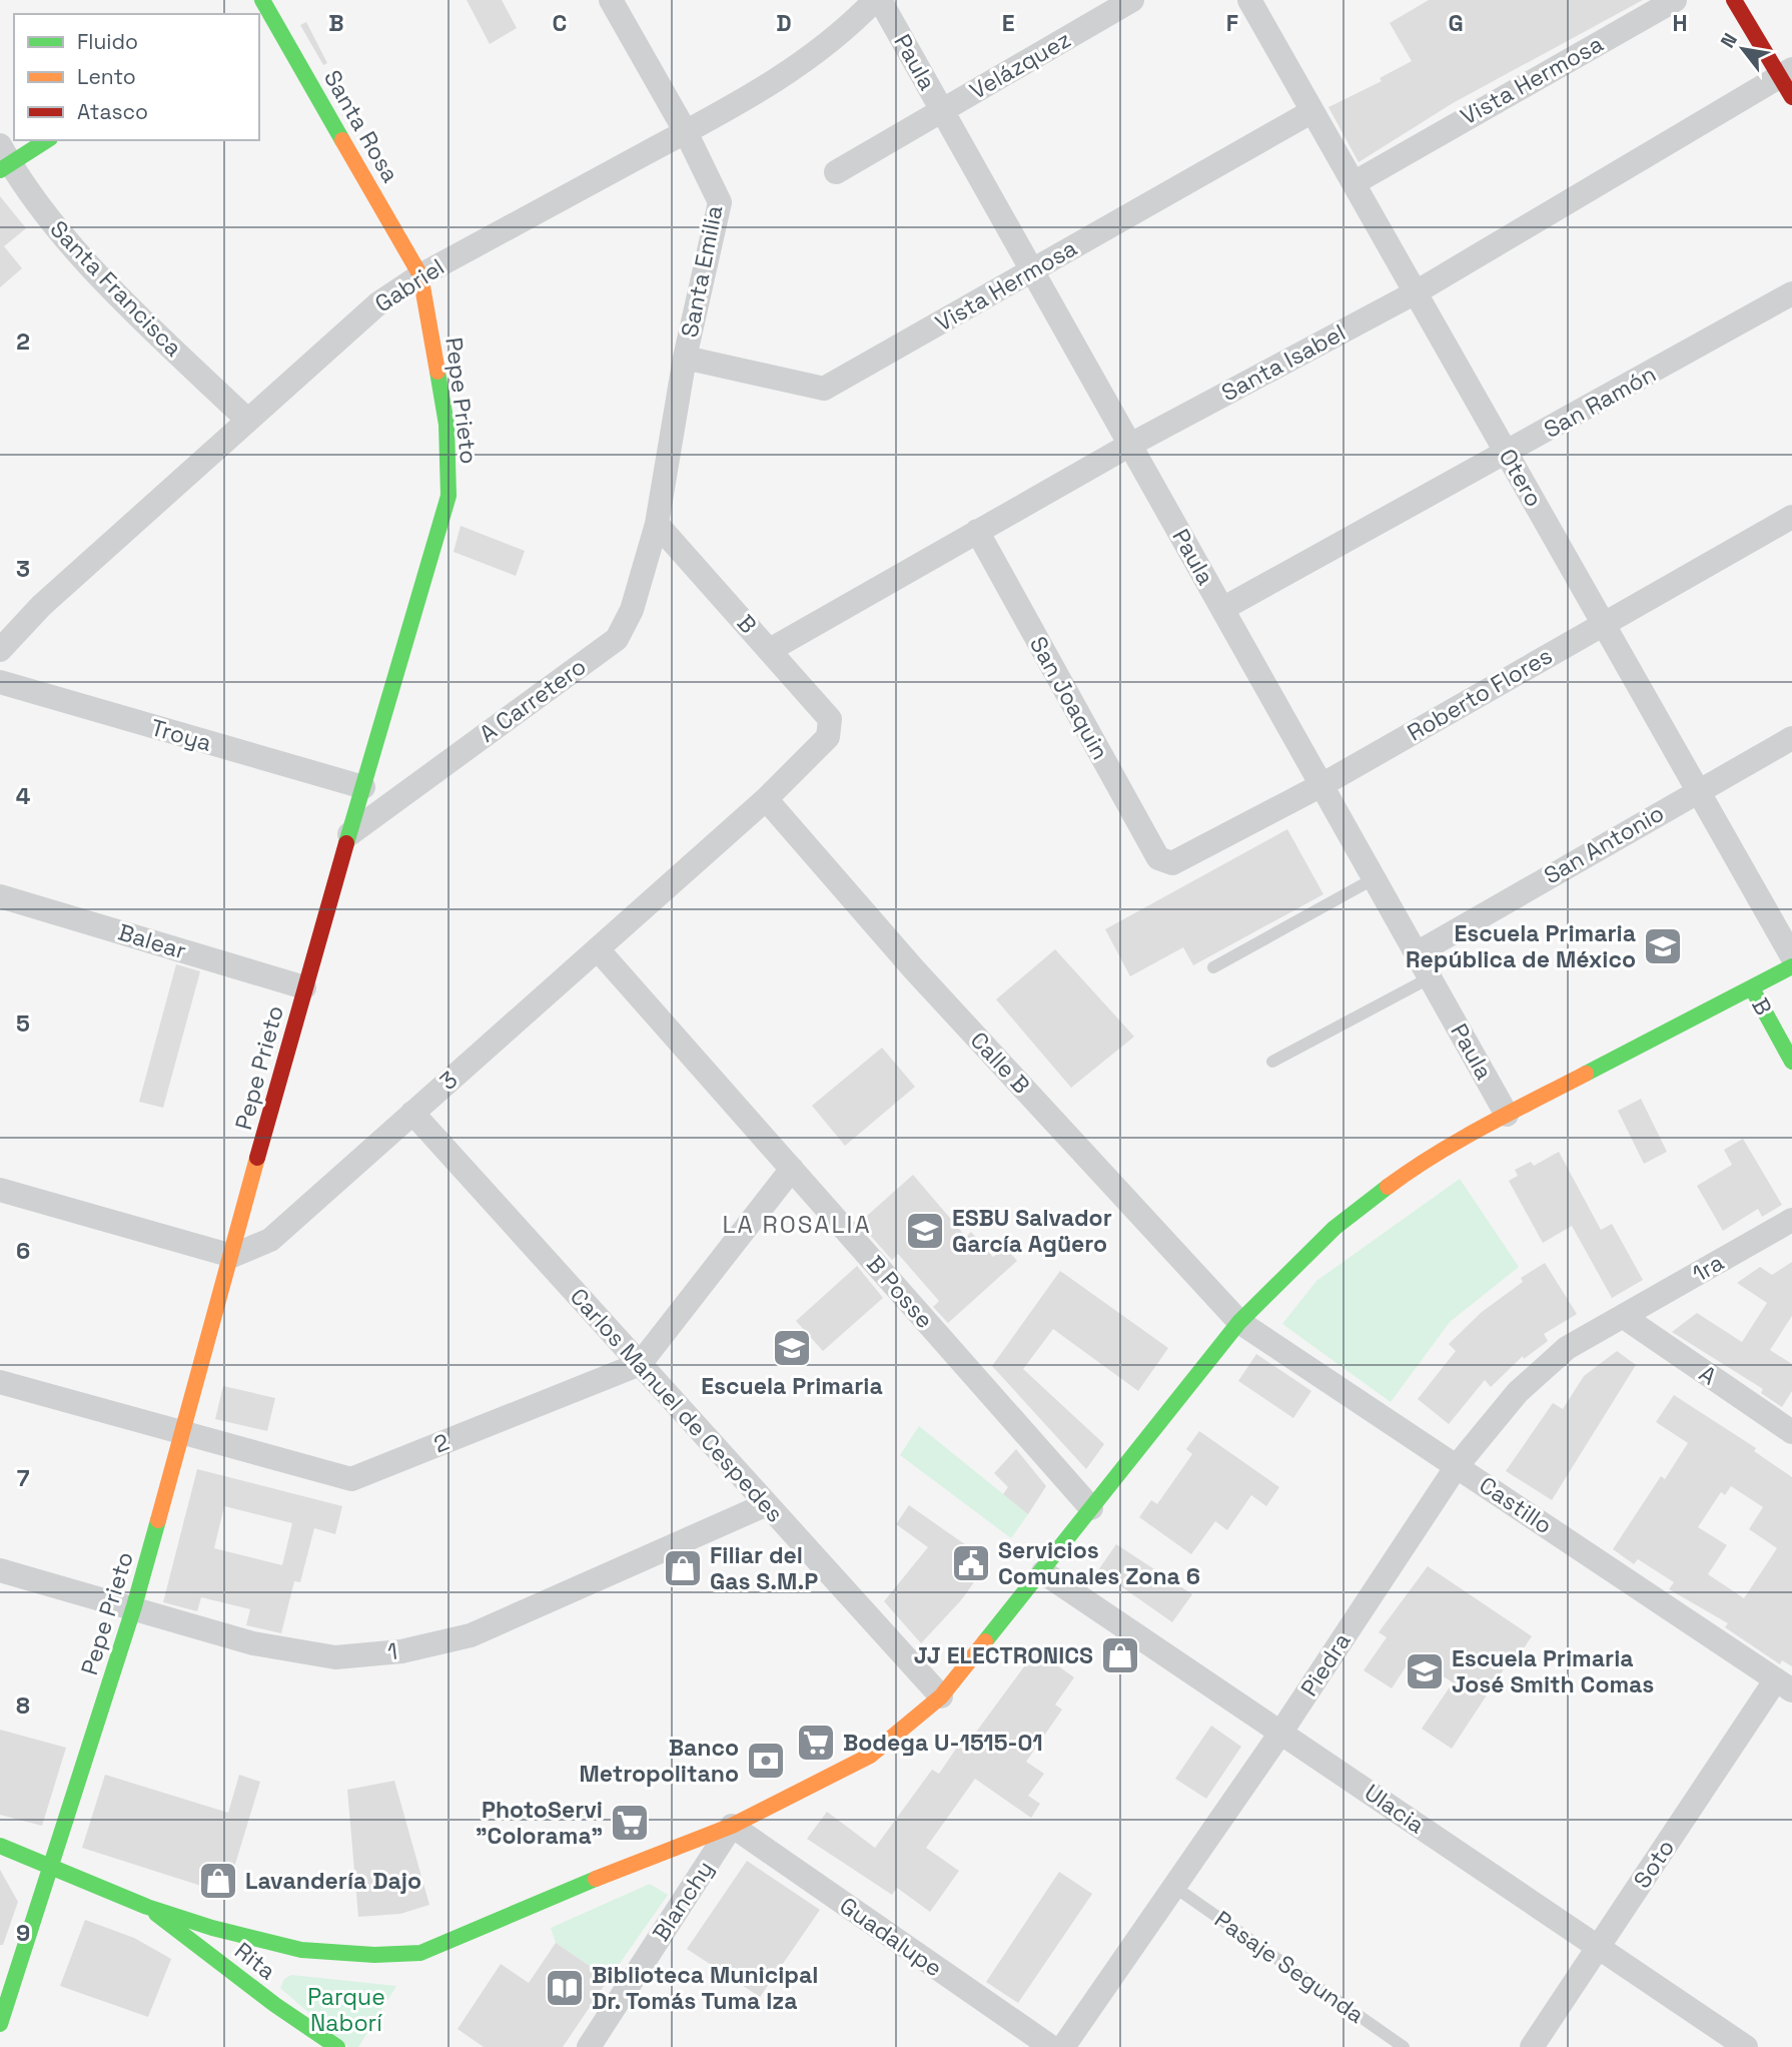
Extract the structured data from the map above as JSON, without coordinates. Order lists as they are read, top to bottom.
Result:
{
  "streets": {
    "street": [
      "Paula",
      "Velázquez",
      "Vista Hermosa",
      "Santa Rosa",
      "Santa Emilia",
      "Gabriel",
      "Santa Francisca",
      "Santa Isabel",
      "Pepe Prieto",
      "San Ramón",
      "Otero",
      "B",
      "Roberto Flores",
      "San Joaquin",
      "A Carretero",
      "Troya",
      "San Antonio",
      "Balear",
      "Calle B",
      "3",
      "1ra",
      "B Posse",
      "A",
      "Carlos Manuel de Cespedes",
      "2",
      "Castillo",
      "1",
      "Piedra",
      "Ulacia",
      "Soto",
      "Blanchy",
      "Guadalupe",
      "Rita"
    ],
    "lane": ["Pasaje Segunda"]
  },
  "crossings": [
    ["Paula", "Velázquez"],
    ["Paula", "Vista Hermosa"],
    ["Paula", "Gabriel"],
    ["Paula", "Santa Isabel"],
    ["Paula", "San Ramón"],
    ["Paula", "Roberto Flores"],
    ["Paula", "San Antonio"],
    ["Vista Hermosa", "Santa Emilia"],
    ["Vista Hermosa", "Otero"],
    ["Santa Rosa", "Gabriel"],
    ["Santa Rosa", "Pepe Prieto"],
    ["Santa Emilia", "Gabriel"],
    ["Santa Emilia", "B"],
    ["Santa Emilia", "A Carretero"],
    ["Gabriel", "Santa Francisca"],
    ["Gabriel", "Pepe Prieto"],
    ["Santa Isabel", "Otero"],
    ["Santa Isabel", "B"],
    ["Santa Isabel", "San Joaquin"],
    ["Pepe Prieto", "A Carretero"],
    ["Pepe Prieto", "Troya"],
    ["Pepe Prieto", "Balear"],
    ["Pepe Prieto", "3"],
    ["Pepe Prieto", "2"],
    ["Pepe Prieto", "1"],
    ["San Ramón", "Otero"],
    ["Otero", "Roberto Flores"],
    ["Otero", "San Antonio"],
    ["B", "A Carretero"],
    ["B", "3"],
    ["Roberto Flores", "San Joaquin"],
    ["Calle B", "3"],
    ["Calle B", "Castillo"],
    ["3", "B Posse"],
    ["3", "Carlos Manuel de Cespedes"],
    ["1ra", "A"],
    ["1ra", "Piedra"],
    ["A", "Piedra"],
    ["Carlos Manuel de Cespedes", "2"],
    ["Carlos Manuel de Cespedes", "1"],
    ["Castillo", "Piedra"],
    ["Castillo", "Soto"],
    ["Piedra", "Ulacia"],
    ["Piedra", "Pasaje Segunda"],
    ["Ulacia", "Soto"],
    ["Blanchy", "Guadalupe"]
  ],
  "districts": ["LA ROSALIA"],
  "parks": ["Parque Naborí"],
  "places": {
    "school or university": [
      "Escuela Primaria República de México",
      "ESBU Salvador García Agüero",
      "Escuela Primaria",
      "Escuela Primaria José Smith Comas"
    ],
    "public building": ["Servicios Comunales Zona 6"],
    "shop": ["Filiar del Gas S.M.P", "JJ ELECTRONICS", "Lavandería Dajo"],
    "supermarket": ["Bodega U-1515-01", "PhotoServi \"Colorama\""],
    "bank": ["Banco Metropolitano"],
    "library": ["Biblioteca Municipal Dr. Tomás Tuma Iza"]
  },
  "legend": ["Fluido", "Lento", "Atasco"],
  "north": "top left",
  "grid": {
    "columns": [
      "B",
      "C",
      "D",
      "E",
      "F",
      "G",
      "H"
    ],
    "rows": [
      "2",
      "3",
      "4",
      "5",
      "6",
      "7",
      "8",
      "9"
    ]
  }
}
